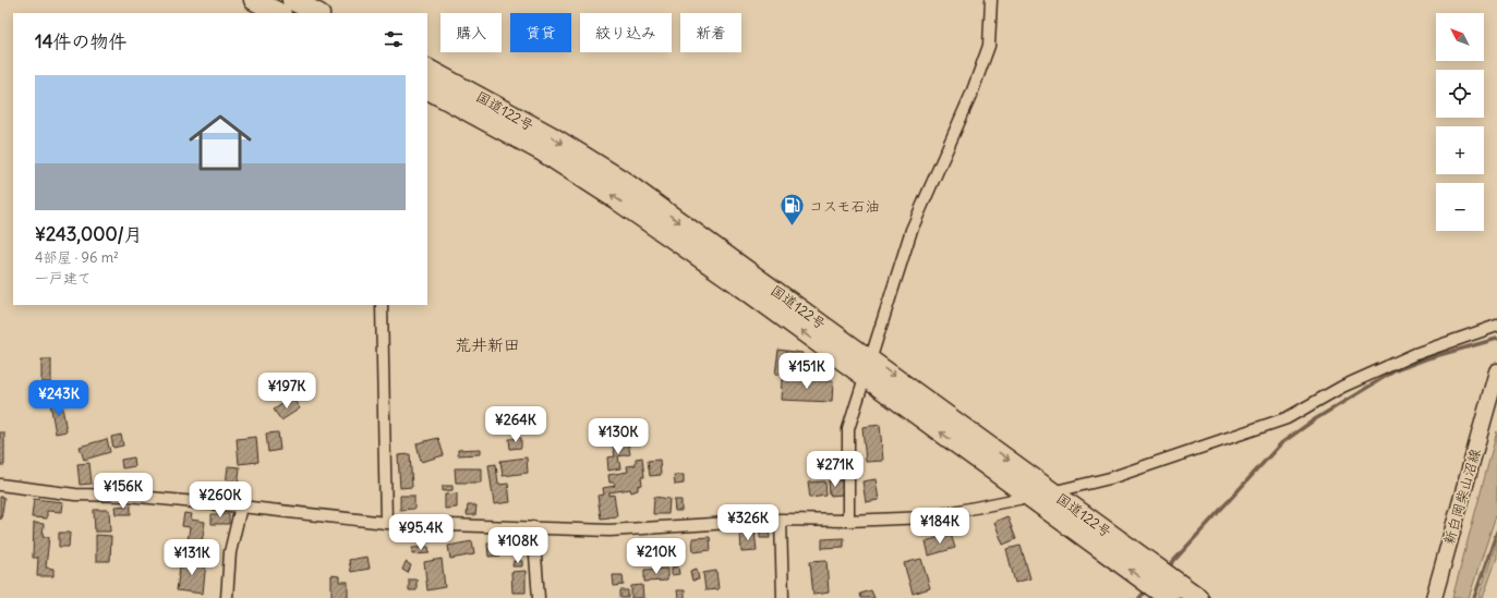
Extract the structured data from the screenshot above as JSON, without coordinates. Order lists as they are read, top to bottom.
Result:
{
  "streets": {
    "highway": ["国道122号"],
    "street": ["新白岡柴山沼線"]
  },
  "districts": ["荒井新田"],
  "places": {
    "fuel station": ["コスモ石油"]
  },
  "north": "top left",
  "page": {
    "map_buttons": ["+", "−"],
    "chip": [
      "購入",
      "賃貸",
      "絞り込み",
      "新着"
    ],
    "heading": "14件の物件",
    "list": [
      {
        "name": "¥243,000/月",
        "note": "4部屋 · 96 m² · 一戸建て"
      }
    ],
    "price": [
      "¥151K",
      "¥197K",
      "¥243K",
      "¥264K",
      "¥130K",
      "¥271K",
      "¥156K",
      "¥260K",
      "¥326K",
      "¥184K",
      "¥95.4K",
      "¥108K",
      "¥210K",
      "¥131K"
    ]
  }
}
